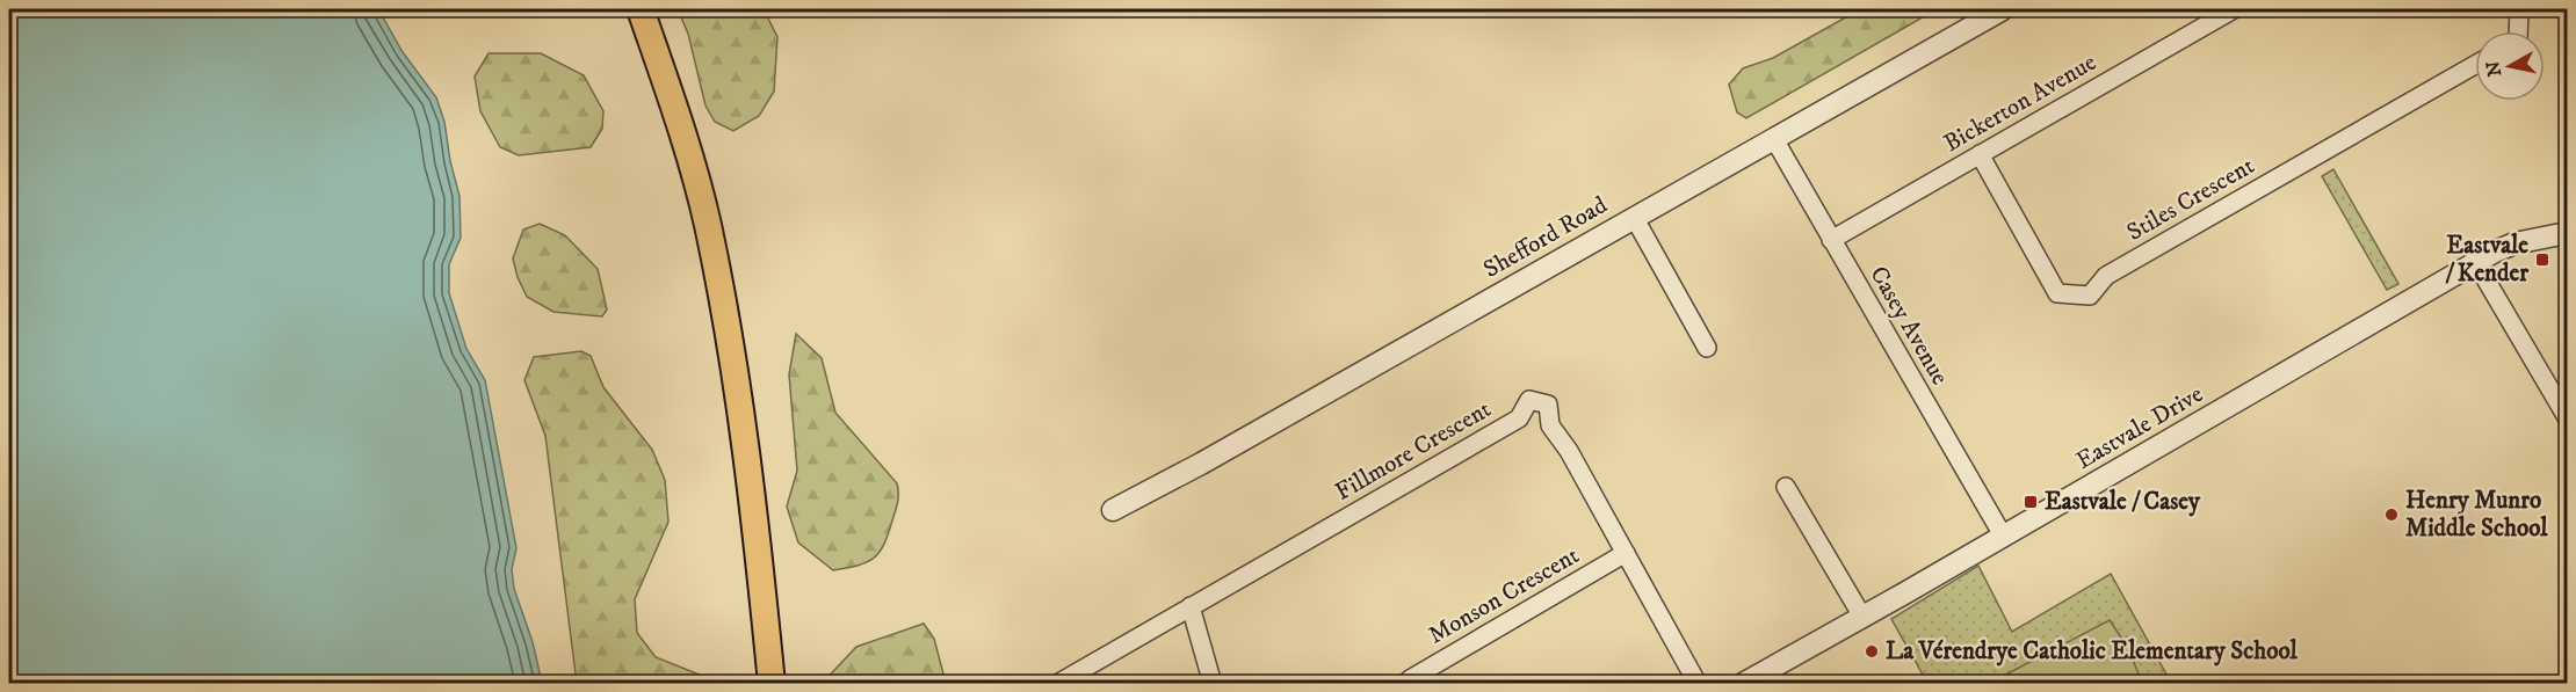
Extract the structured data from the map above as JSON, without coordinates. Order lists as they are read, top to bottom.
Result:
{
  "streets": {
    "street": [
      "Bickerton Avenue",
      "Stiles Crescent",
      "Shefford Road",
      "Casey Avenue",
      "Eastvale Drive",
      "Fillmore Crescent",
      "Monson Crescent"
    ]
  },
  "crossings": [
    ["Bickerton Avenue", "Stiles Crescent"],
    ["Bickerton Avenue", "Casey Avenue"],
    ["Shefford Road", "Casey Avenue"],
    ["Casey Avenue", "Eastvale Drive"],
    ["Fillmore Crescent", "Monson Crescent"]
  ],
  "places": {
    "transit": ["Eastvale / Kender", "Eastvale / Casey"],
    "other": ["Henry Munro Middle School", "La Vérendrye Catholic Elementary School"]
  },
  "north": "left"
}
